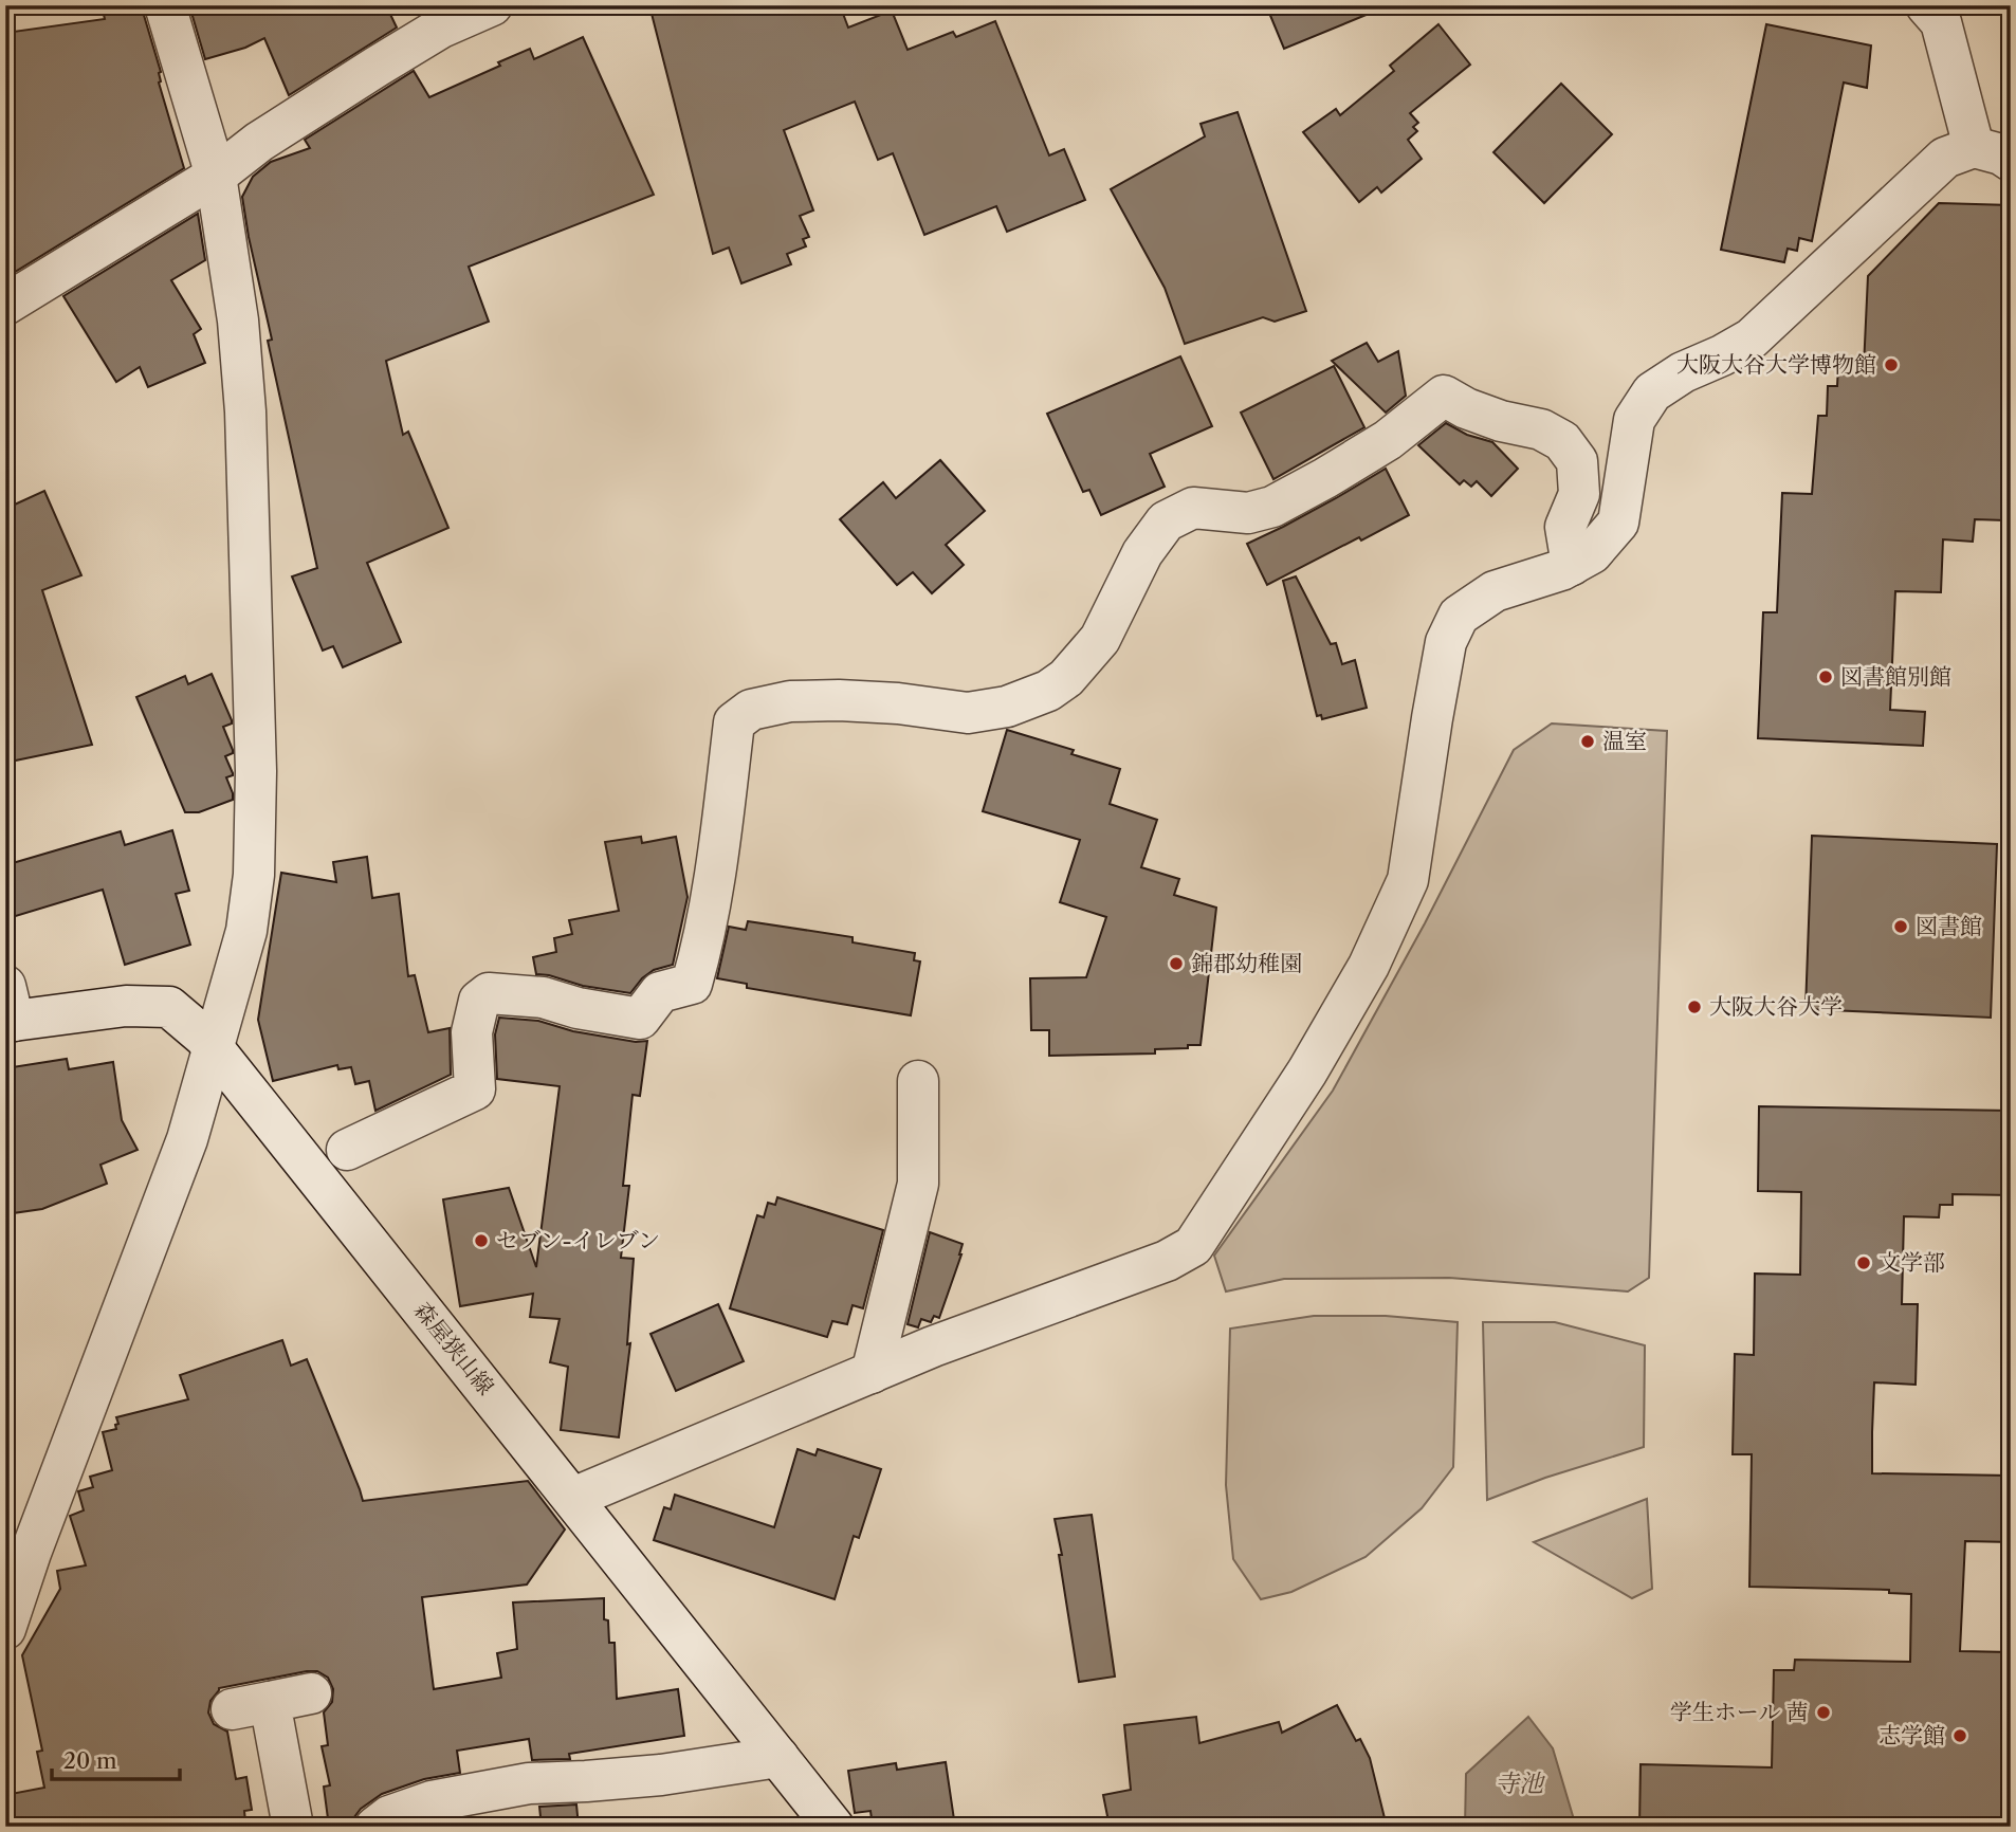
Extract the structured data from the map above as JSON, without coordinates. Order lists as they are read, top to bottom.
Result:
{
  "streets": {
    "street": ["森屋狭山線"]
  },
  "water": ["寺池"],
  "places": [
    "大阪大谷大学博物館",
    "図書館別館",
    "温室",
    "図書館",
    "錦郡幼稚園",
    "大阪大谷大学",
    "セブン-イレブン",
    "文学部",
    "学生ホール 茜",
    "志学館"
  ],
  "scale_bar": "20 m"
}
